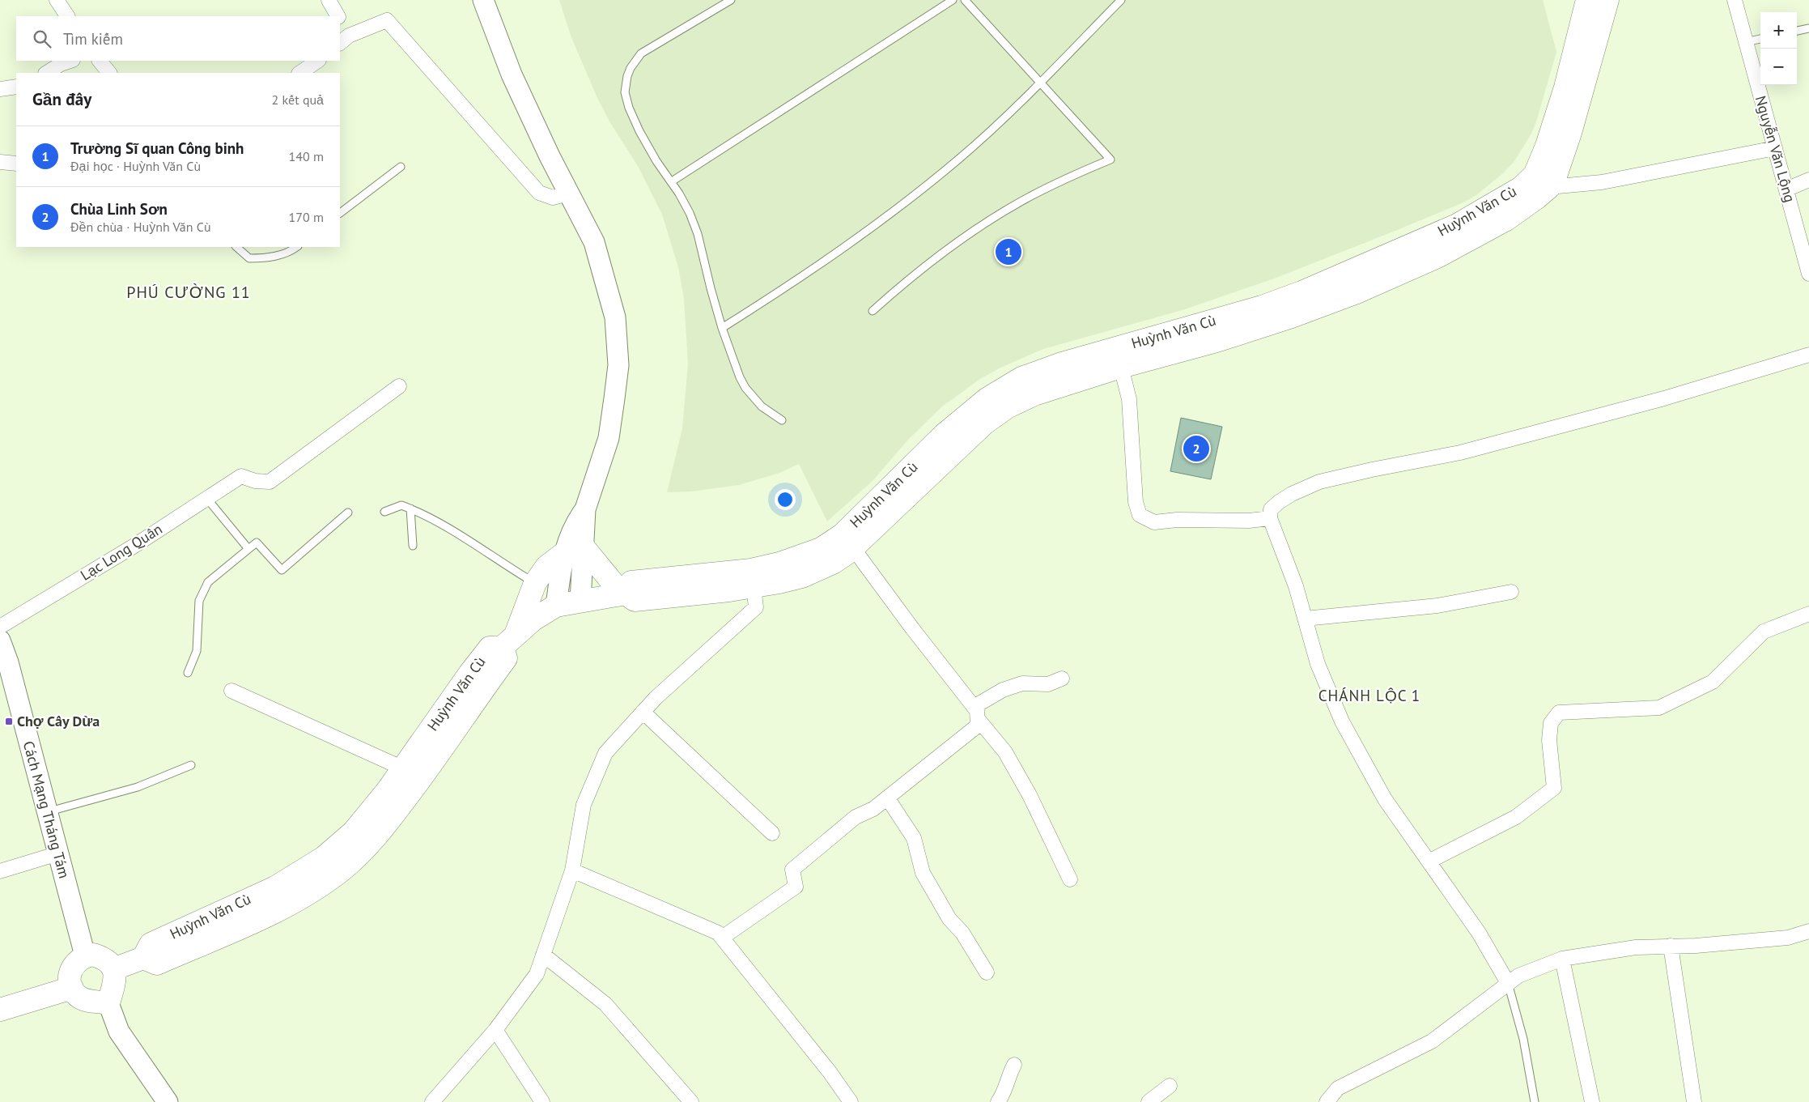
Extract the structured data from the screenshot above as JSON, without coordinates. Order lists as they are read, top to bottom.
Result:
{
  "streets": {
    "main road": ["Huỳnh Văn Cù"],
    "street": ["Nguyễn Văn Lộng", "Lạc Long Quân", "Cách Mạng Tháng Tám"]
  },
  "districts": ["PHÚ CƯỜNG 11", "CHÁNH LỘC 1"],
  "places": {
    "transit": ["Chợ Cây Dừa"]
  },
  "page": {
    "map_buttons": ["+", "−"],
    "search": "Tìm kiếm",
    "heading": ["Gần đây", "2 kết quả"],
    "list": [
      {
        "mark": "1",
        "name": "Trường Sĩ quan Công binh",
        "note": "Đại học · Huỳnh Văn Cù",
        "value": "140 m"
      },
      {
        "mark": "2",
        "name": "Chùa Linh Sơn",
        "note": "Đền chùa · Huỳnh Văn Cù",
        "value": "170 m"
      }
    ],
    "pins": ["1", "2"]
  }
}
